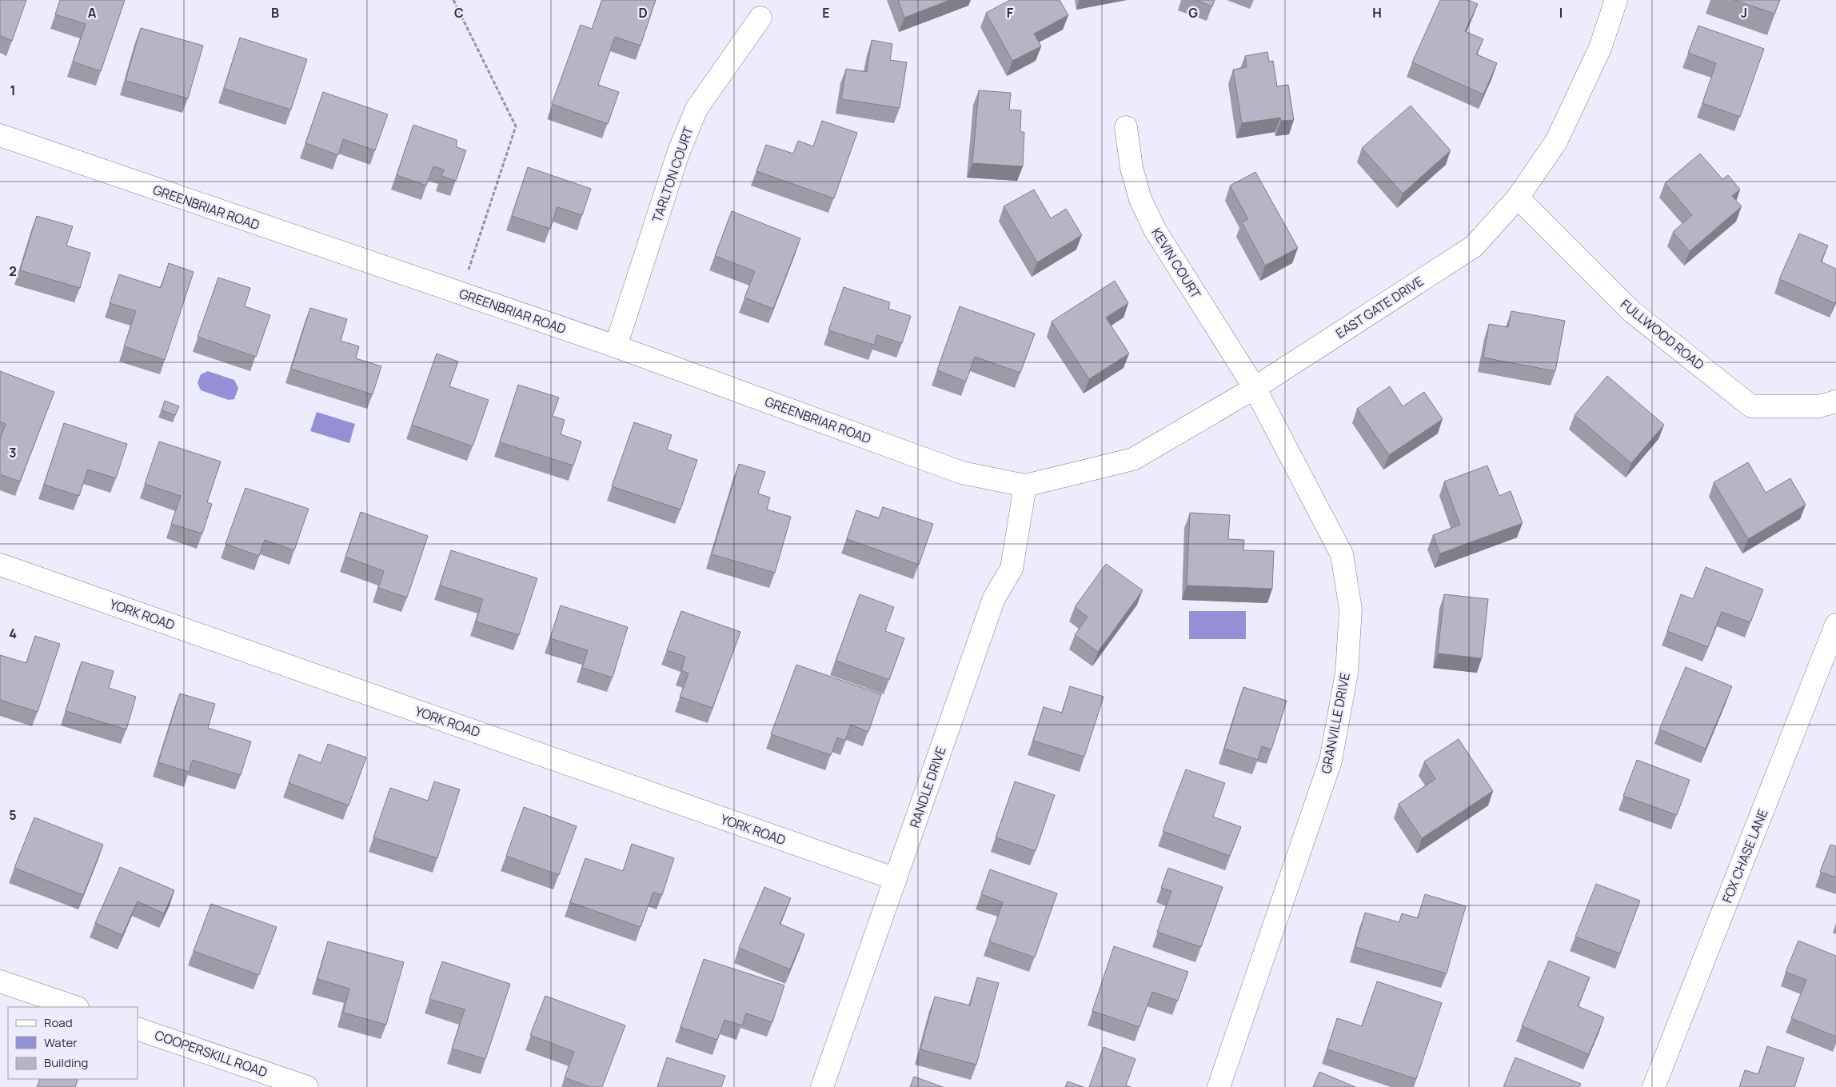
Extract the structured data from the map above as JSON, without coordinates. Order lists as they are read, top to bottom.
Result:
{
  "streets": {
    "street": [
      "TARLTON COURT",
      "GREENBRIAR ROAD",
      "KEVIN COURT",
      "EAST GATE DRIVE",
      "FULLWOOD ROAD",
      "YORK ROAD",
      "GRANVILLE DRIVE",
      "RANDLE DRIVE",
      "FOX CHASE LANE",
      "COOPERSKILL ROAD"
    ]
  },
  "crossings": [
    ["TARLTON COURT", "GREENBRIAR ROAD"],
    ["GREENBRIAR ROAD", "EAST GATE DRIVE"],
    ["GREENBRIAR ROAD", "RANDLE DRIVE"],
    ["KEVIN COURT", "EAST GATE DRIVE"],
    ["KEVIN COURT", "GRANVILLE DRIVE"],
    ["EAST GATE DRIVE", "FULLWOOD ROAD"],
    ["EAST GATE DRIVE", "GRANVILLE DRIVE"],
    ["EAST GATE DRIVE", "RANDLE DRIVE"],
    ["YORK ROAD", "RANDLE DRIVE"]
  ],
  "legend": ["Road", "Water", "Building"],
  "grid": {
    "columns": [
      "A",
      "B",
      "C",
      "D",
      "E",
      "F",
      "G",
      "H",
      "I",
      "J"
    ],
    "rows": [
      "1",
      "2",
      "3",
      "4",
      "5"
    ]
  }
}
